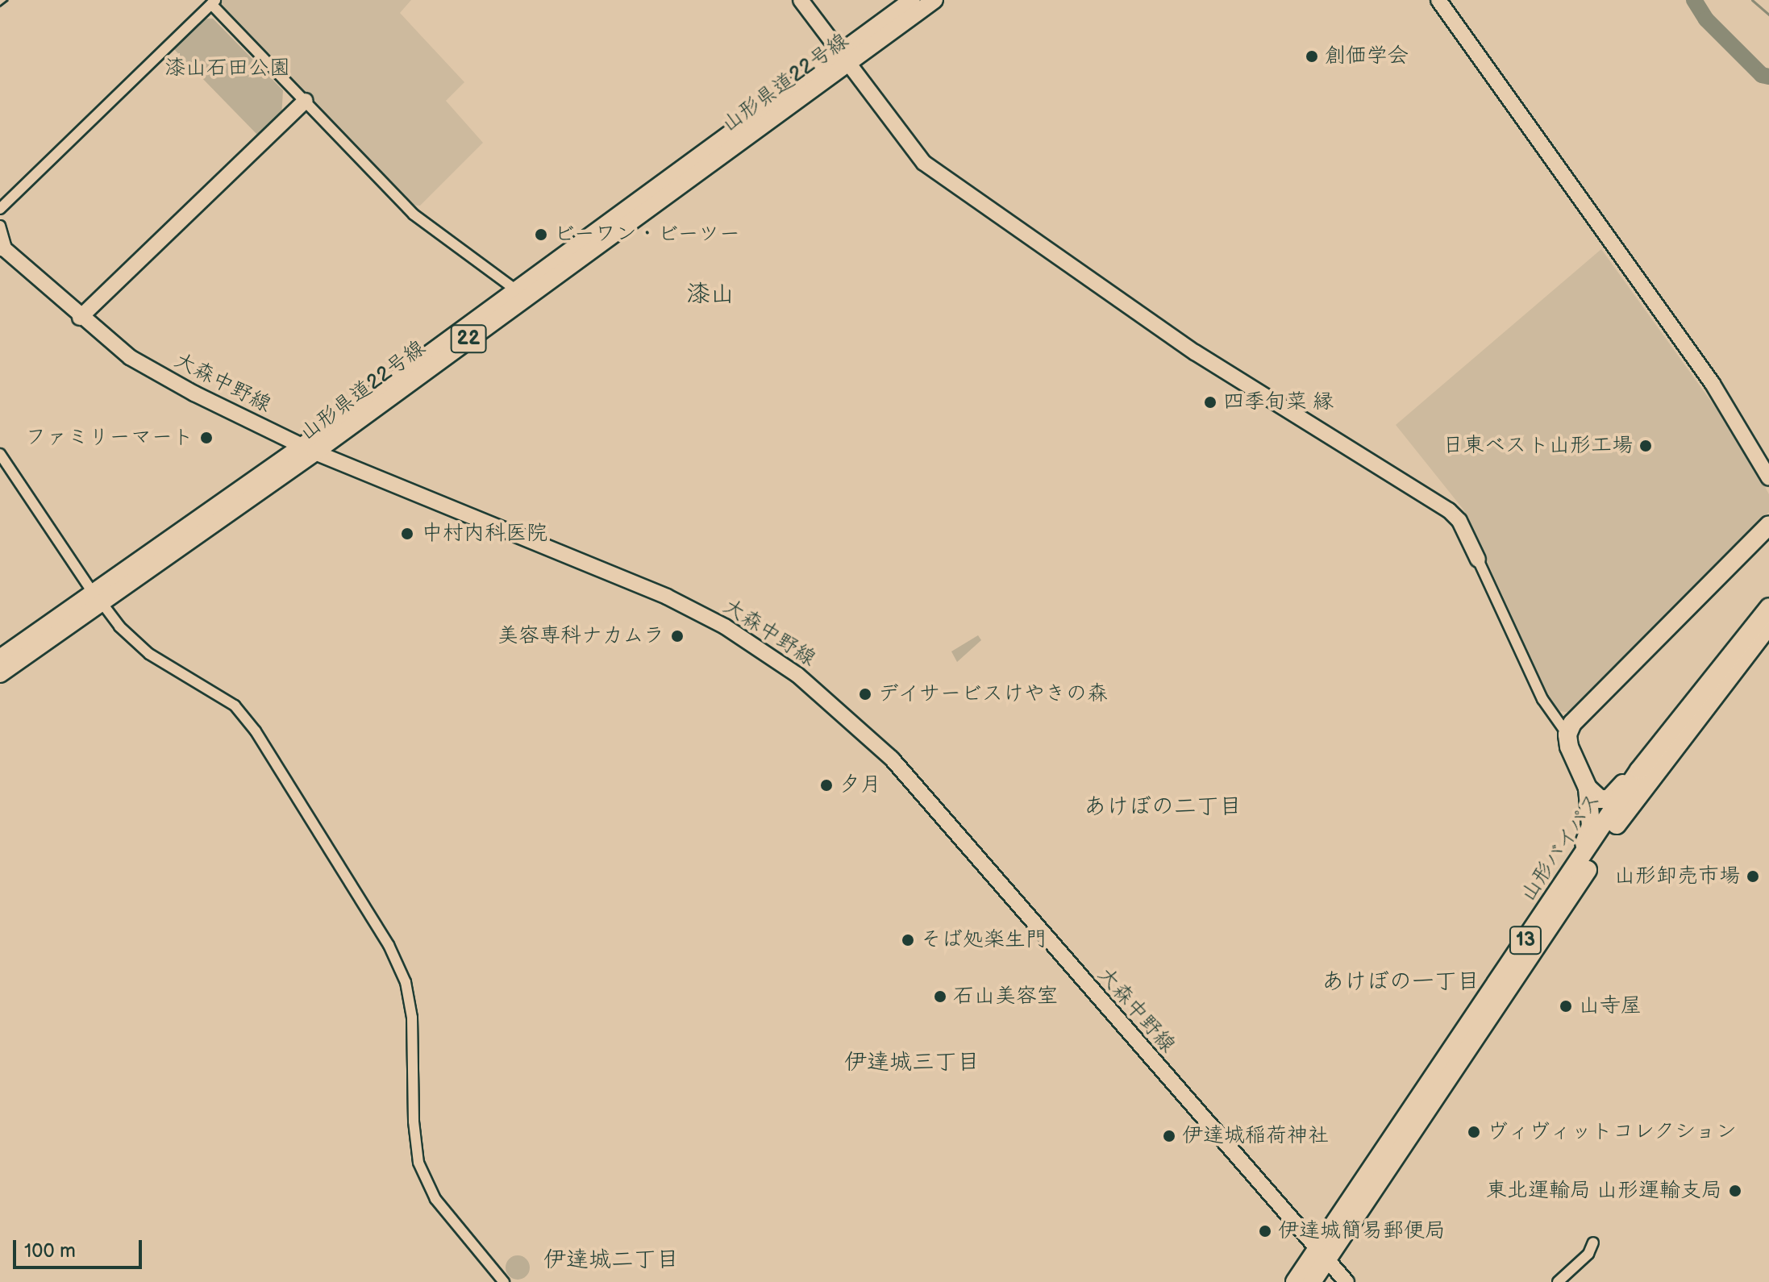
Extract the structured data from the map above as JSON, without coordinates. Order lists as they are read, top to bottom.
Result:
{
  "streets": {
    "highway": ["山形バイパス", "13"],
    "main road": ["山形県道22号線", "22"],
    "street": ["大森中野線"]
  },
  "crossings": [
    ["山形県道22号線", "大森中野線"],
    ["大森中野線", "山形バイパス"]
  ],
  "districts": [
    "漆山",
    "あけぼの二丁目",
    "あけぼの一丁目",
    "伊達城三丁目",
    "伊達城二丁目"
  ],
  "parks": ["漆山石田公園"],
  "places": [
    "創価学会",
    "ビーワン・ビーツー",
    "四季旬菜 縁",
    "ファミリーマート",
    "日東ベスト山形工場",
    "中村内科医院",
    "美容専科ナカムラ",
    "デイサービスけやきの森",
    "夕月",
    "山形卸売市場",
    "そば処楽生門",
    "石山美容室",
    "山寺屋",
    "ヴィヴィットコレクション",
    "伊達城稲荷神社",
    "東北運輸局 山形運輸支局",
    "伊達城簡易郵便局"
  ],
  "scale_bar": "100 m"
}
